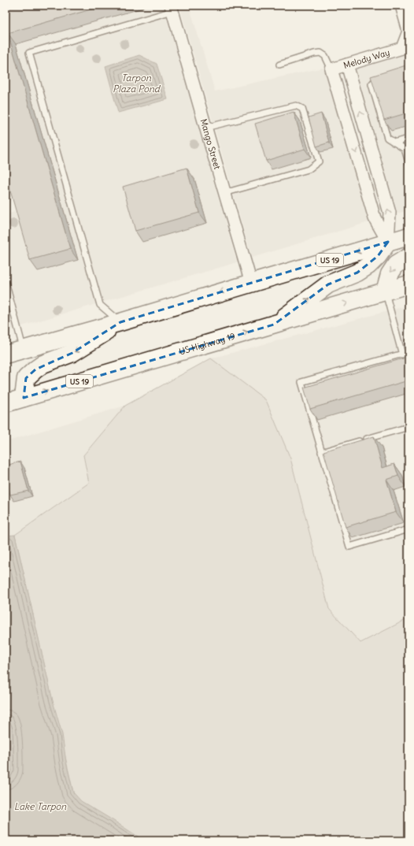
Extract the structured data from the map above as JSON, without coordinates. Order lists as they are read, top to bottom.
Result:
{
  "streets": {
    "highway": ["US 19", "US Highway 19"],
    "street": ["Melody Way", "Mango Street"]
  },
  "crossings": [
    ["Mango Street", "US 19"]
  ],
  "water": ["Tarpon Plaza Pond", "Lake Tarpon"]
}
